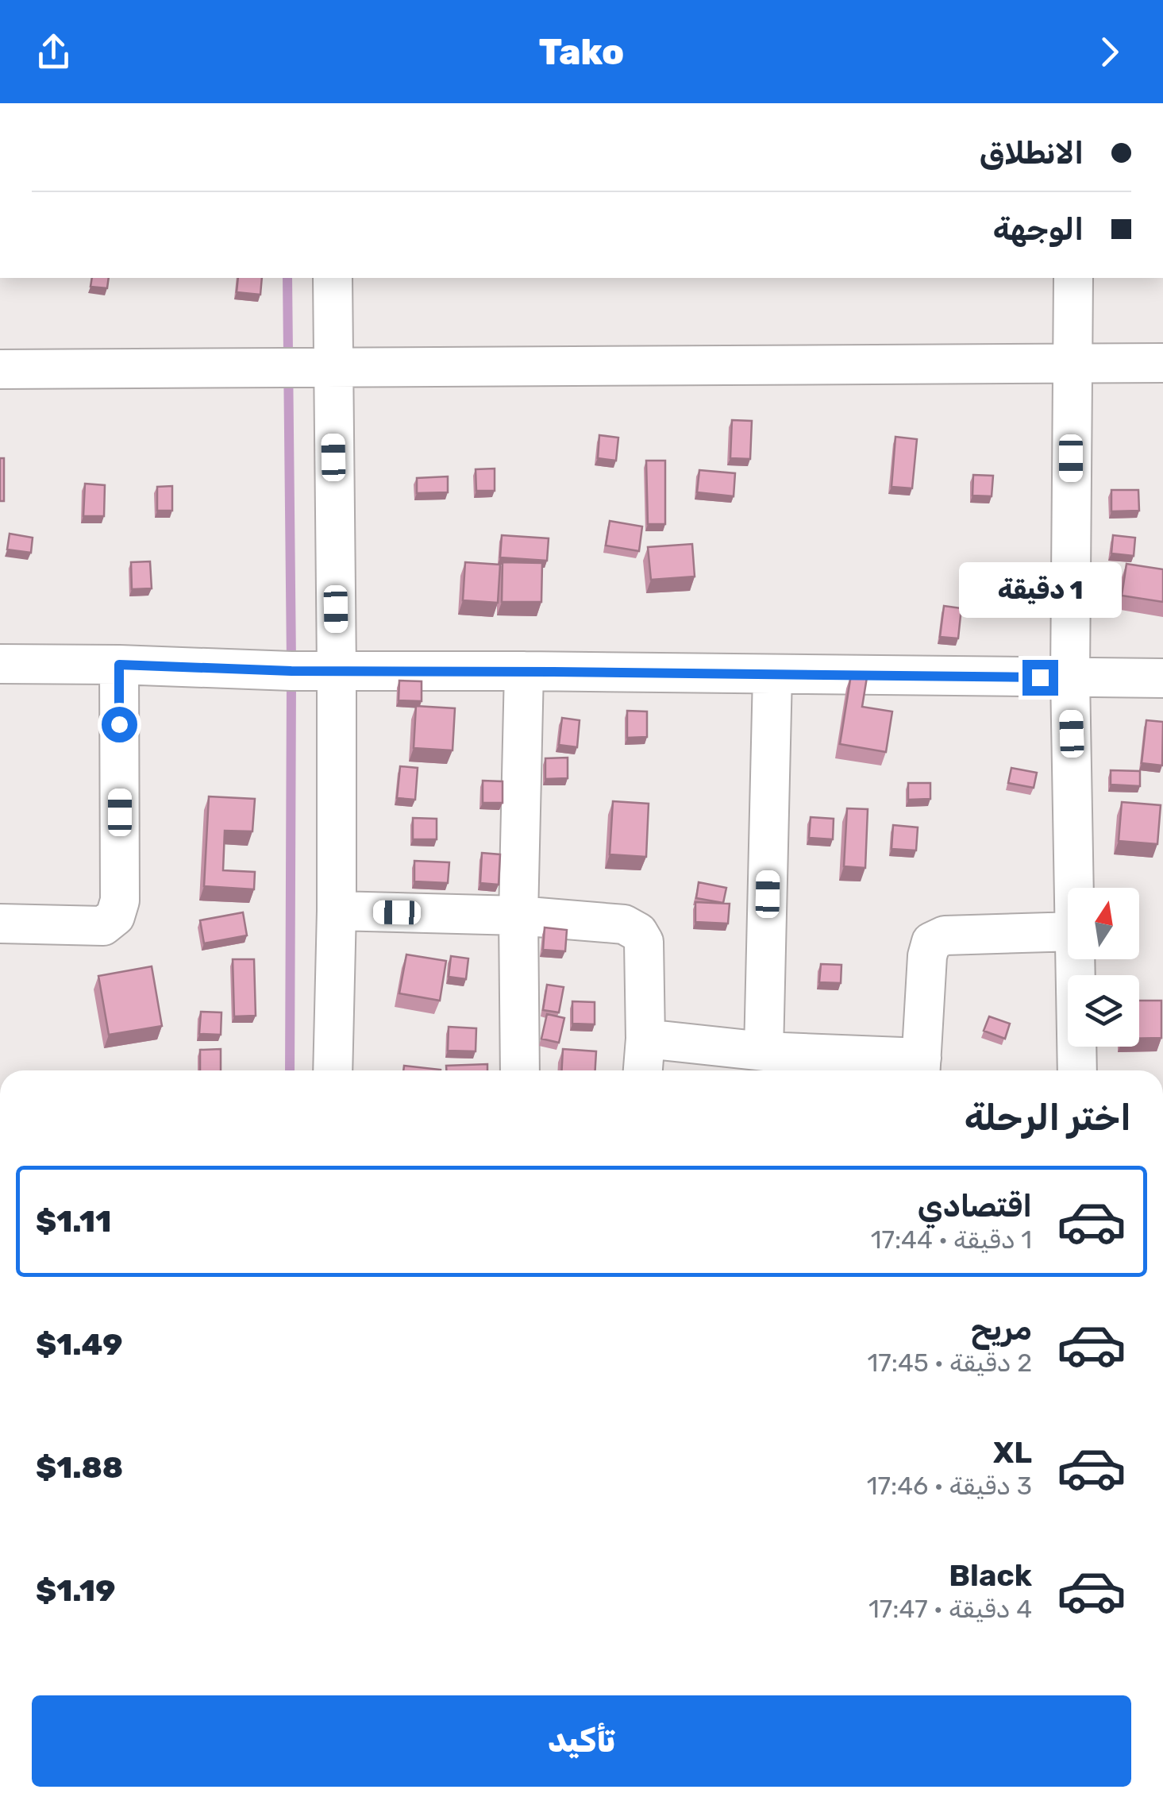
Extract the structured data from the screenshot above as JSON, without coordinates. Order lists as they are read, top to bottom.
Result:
{
  "north": "top",
  "page": {
    "header": "Tako",
    "banner": ["الانطلاق", "الوجهة"],
    "bubble": "1 دقيقة",
    "heading": "اختر الرحلة",
    "list": [
      {
        "name": "اقتصادي",
        "note": "1 دقيقة · 17:44",
        "value": "$1.11"
      },
      {
        "name": "مريح",
        "note": "2 دقيقة · 17:45",
        "value": "$1.49"
      },
      {
        "name": "XL",
        "note": "3 دقيقة · 17:46",
        "value": "$1.88"
      },
      {
        "name": "Black",
        "note": "4 دقيقة · 17:47",
        "value": "$1.19"
      }
    ],
    "buttons": "تأكيد"
  }
}
